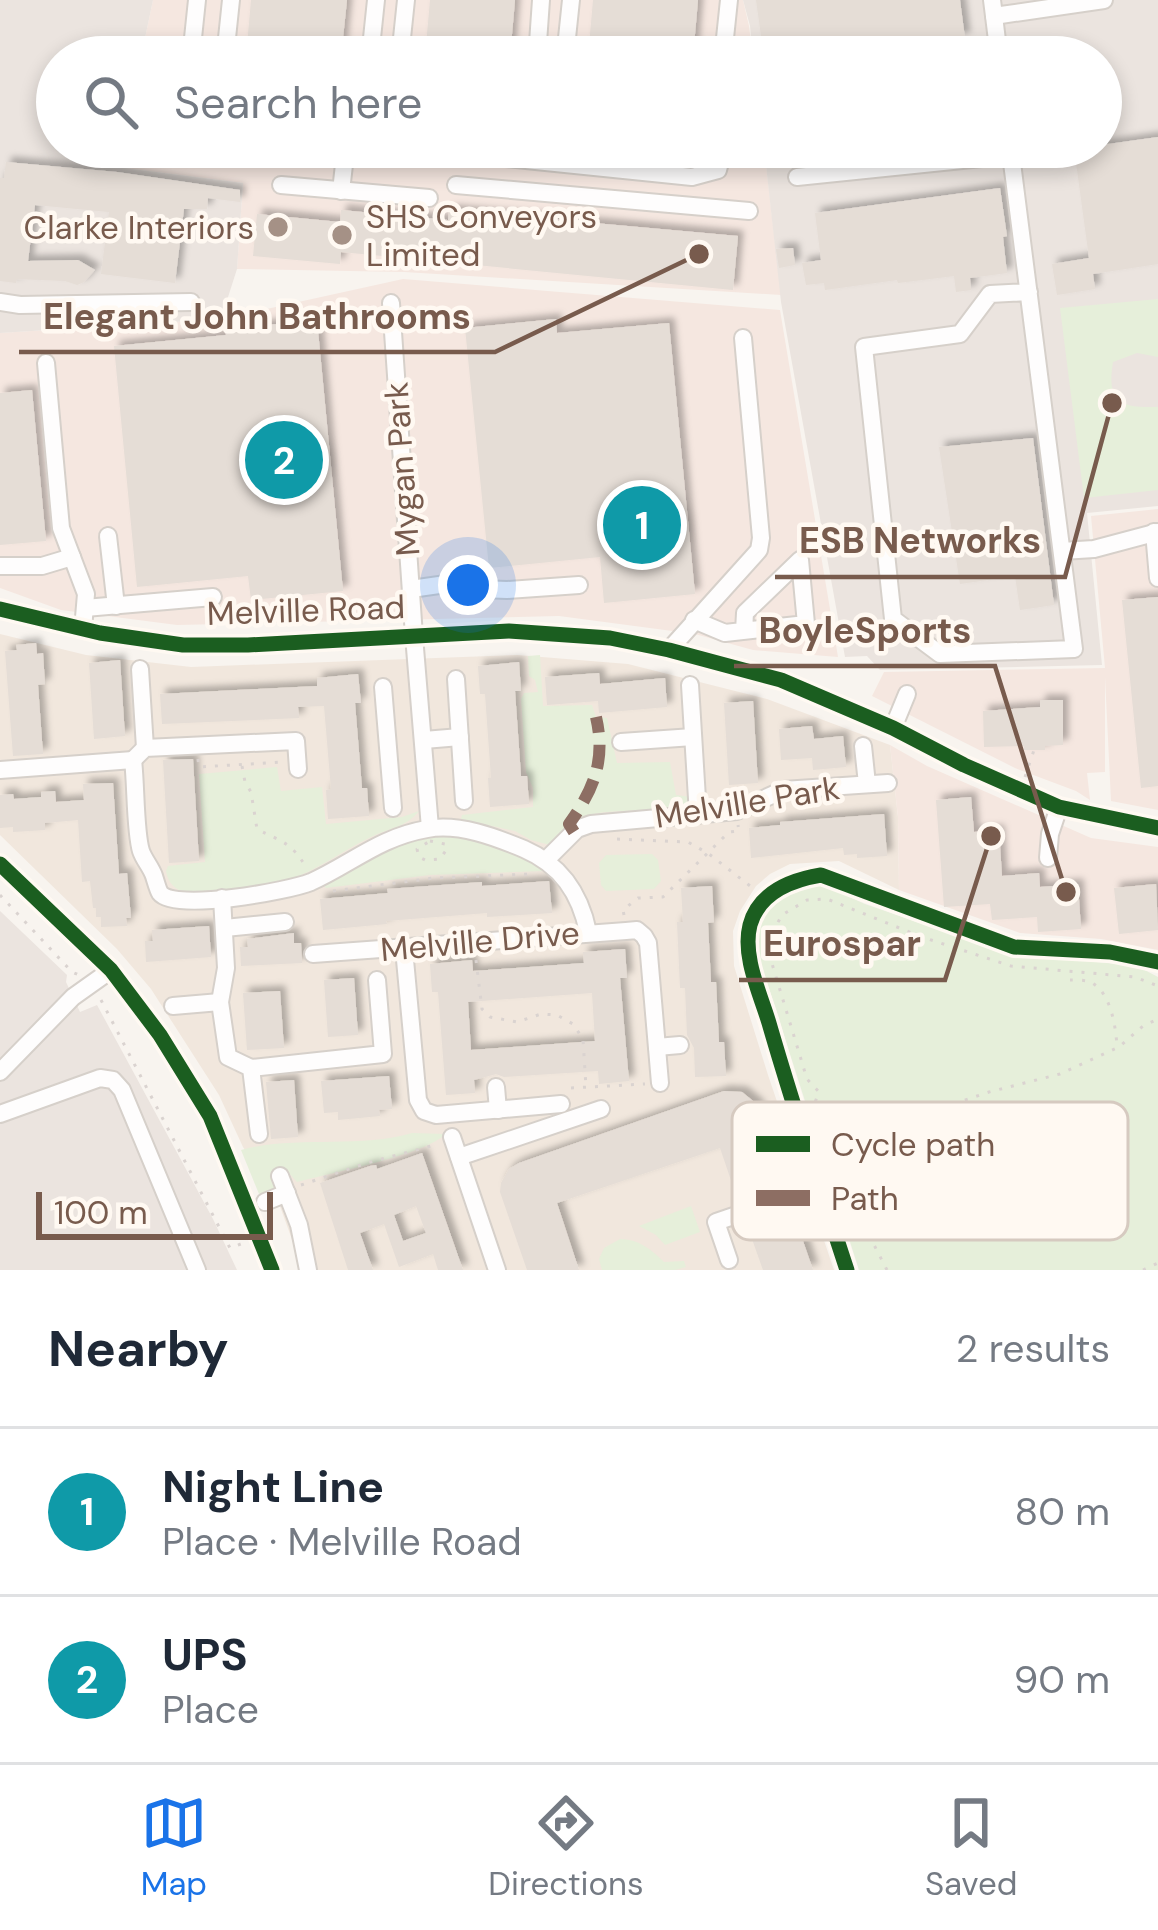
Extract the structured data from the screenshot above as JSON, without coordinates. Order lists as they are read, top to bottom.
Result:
{
  "streets": {
    "street": [
      "Mygan Park",
      "Melville Road",
      "Melville Park",
      "Melville Drive"
    ]
  },
  "crossings": [
    ["Mygan Park", "Melville Road"]
  ],
  "places": [
    "Clarke Interiors",
    "SHS Conveyors Limited",
    "Elegant John Bathrooms",
    "ESB Networks",
    "Eurospar",
    "BoyleSports"
  ],
  "legend": ["Cycle path", "Path"],
  "scale_bar": "100 m",
  "page": {
    "search": "Search here",
    "pins": ["2", "1"],
    "scale": "100 m",
    "heading": ["Nearby", "2 results"],
    "list": [
      {
        "mark": "1",
        "name": "Night Line",
        "note": "Place · Melville Road",
        "value": "80 m"
      },
      {
        "mark": "2",
        "name": "UPS",
        "note": "Place",
        "value": "90 m"
      }
    ],
    "nav": ["Map", "Directions", "Saved"]
  }
}
